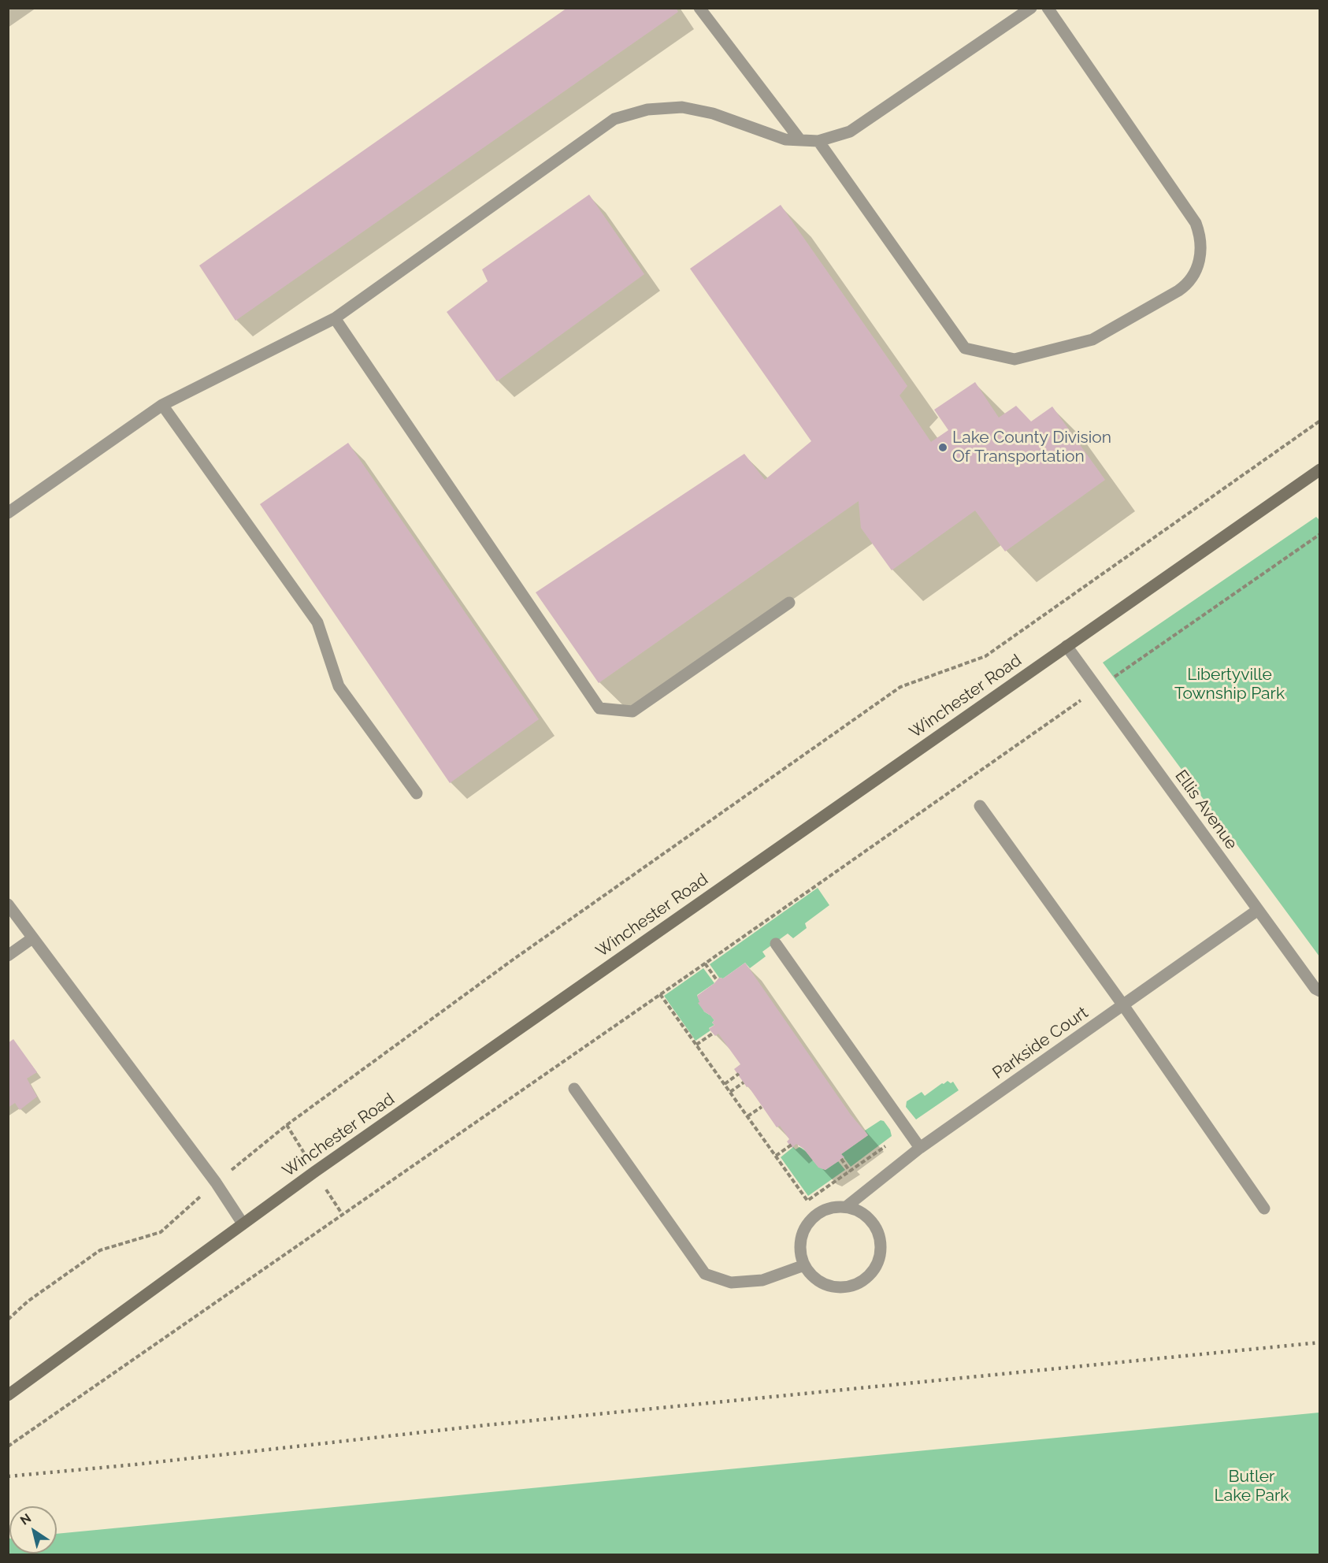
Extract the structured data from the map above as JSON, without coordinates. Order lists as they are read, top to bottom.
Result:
{
  "streets": {
    "main road": ["Winchester Road"],
    "street": ["Ellis Avenue", "Parkside Court"]
  },
  "crossings": [
    ["Winchester Road", "Ellis Avenue"],
    ["Ellis Avenue", "Parkside Court"]
  ],
  "parks": ["Libertyville Township Park", "Butler Lake Park"],
  "places": ["Lake County Division Of Transportation"],
  "north": "top left"
}
